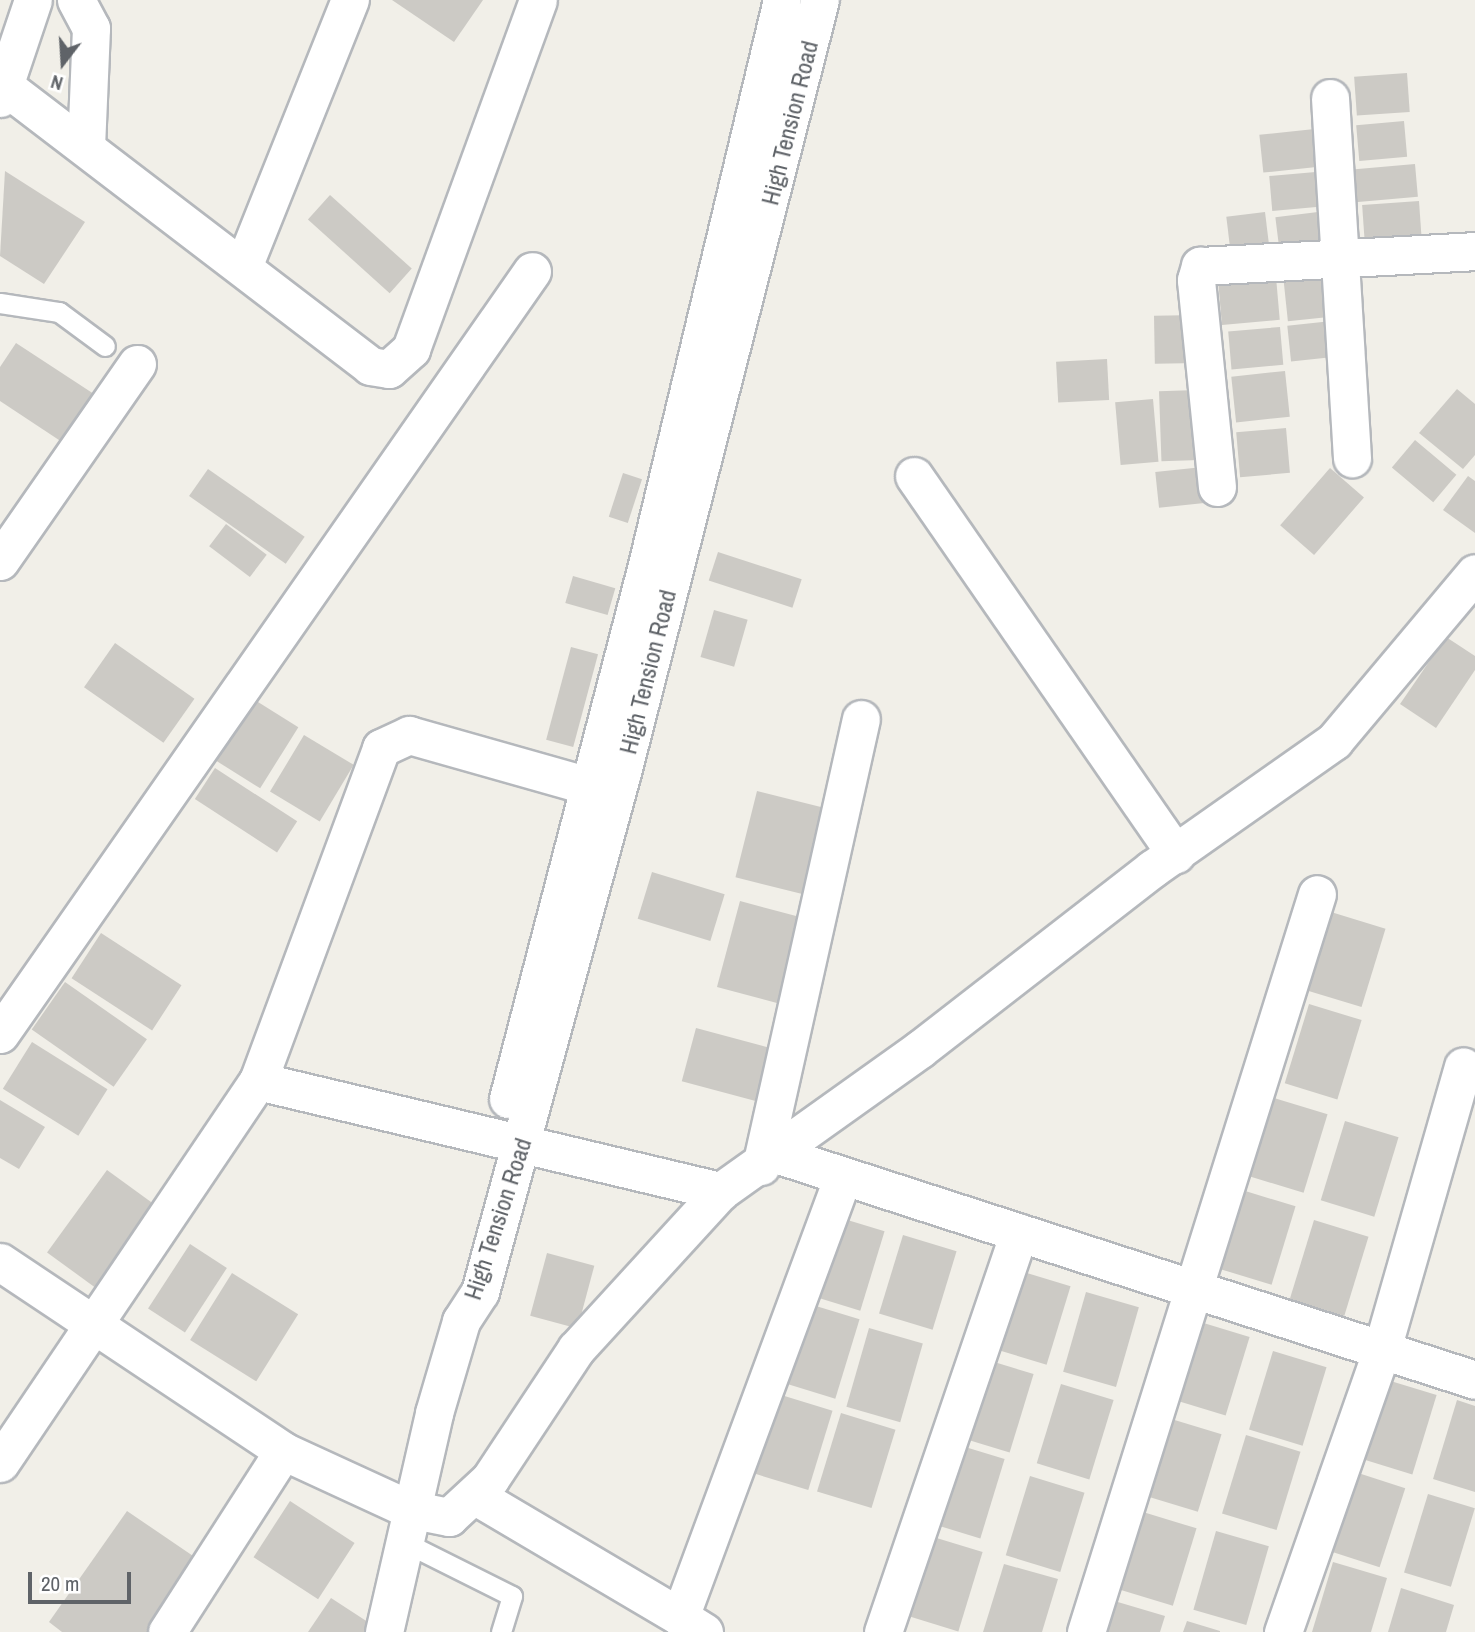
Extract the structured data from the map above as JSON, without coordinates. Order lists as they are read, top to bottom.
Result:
{
  "streets": {
    "street": ["High Tension Road"]
  },
  "scale_bar": "20 m",
  "north": "bottom"
}
